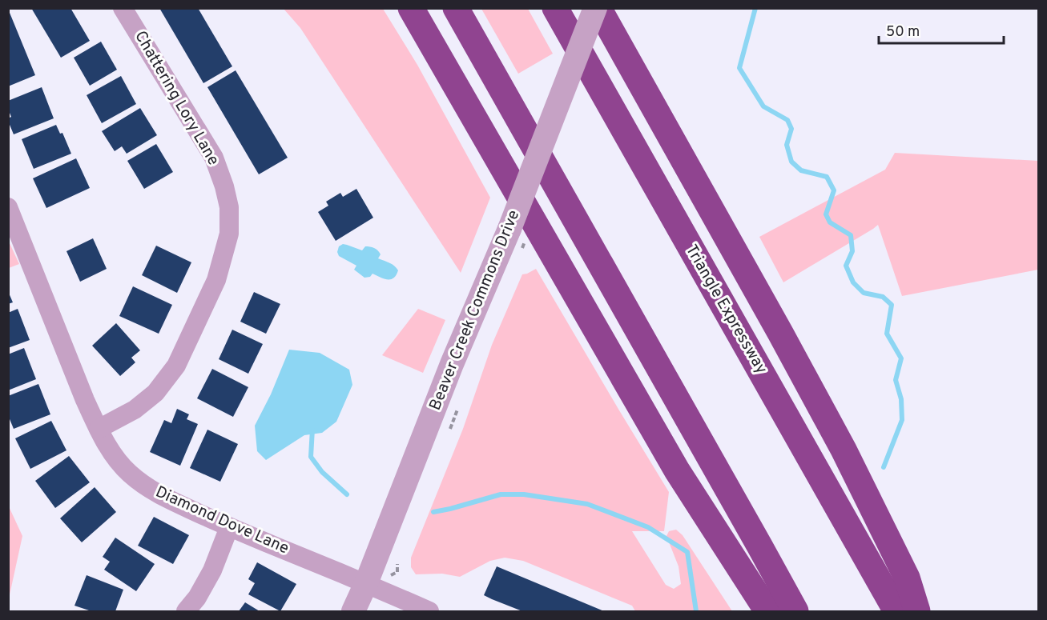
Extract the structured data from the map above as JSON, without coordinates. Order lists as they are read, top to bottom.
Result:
{
  "streets": {
    "highway": ["Triangle Expressway"],
    "street": ["Chattering Lory Lane", "Beaver Creek Commons Drive", "Diamond Dove Lane"]
  },
  "crossings": [
    ["Chattering Lory Lane", "Diamond Dove Lane"],
    ["Beaver Creek Commons Drive", "Diamond Dove Lane"]
  ],
  "scale_bar": "50 m"
}
